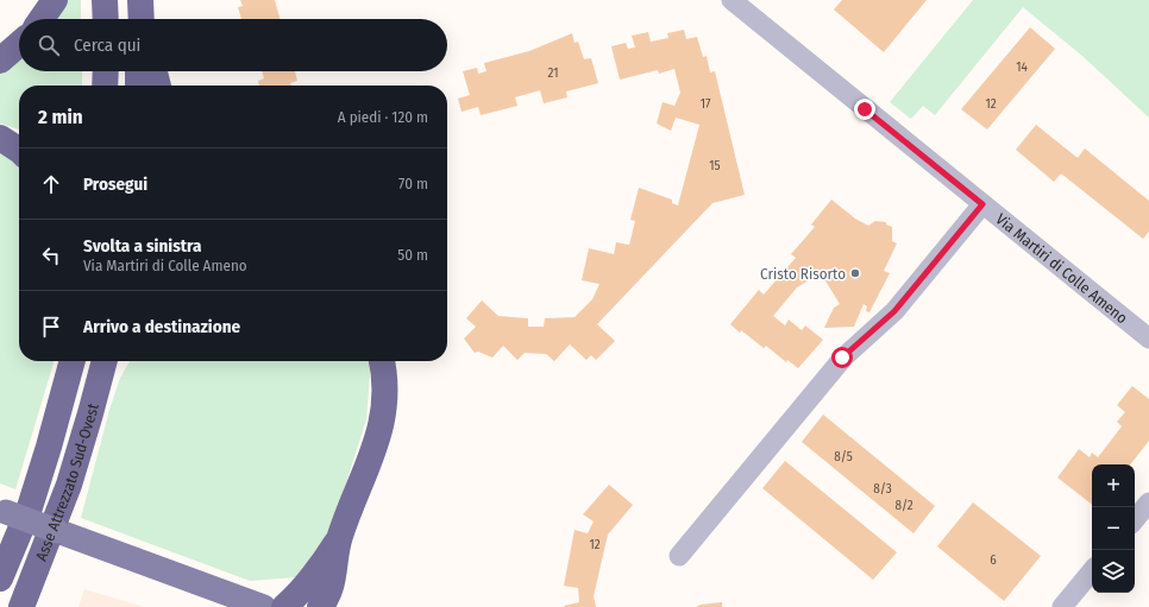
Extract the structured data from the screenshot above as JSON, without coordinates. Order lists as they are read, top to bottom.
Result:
{
  "streets": {
    "highway": ["Asse Attrezzato Sud-Ovest"],
    "street": ["Via Martiri di Colle Ameno"]
  },
  "places": ["Cristo Risorto"],
  "house_numbers": [
    "14",
    "21",
    "17",
    "12",
    "15",
    "8/5",
    "8/3",
    "8/2",
    "12",
    "6"
  ],
  "page": {
    "search": "Cerca qui",
    "heading": ["2 min", "A piedi · 120 m"],
    "list": [
      ["Prosegui", "70 m"],
      ["Svolta a sinistra", "Via Martiri di Colle Ameno", "50 m"],
      "Arrivo a destinazione"
    ],
    "map_buttons": ["+", "−"]
  }
}
